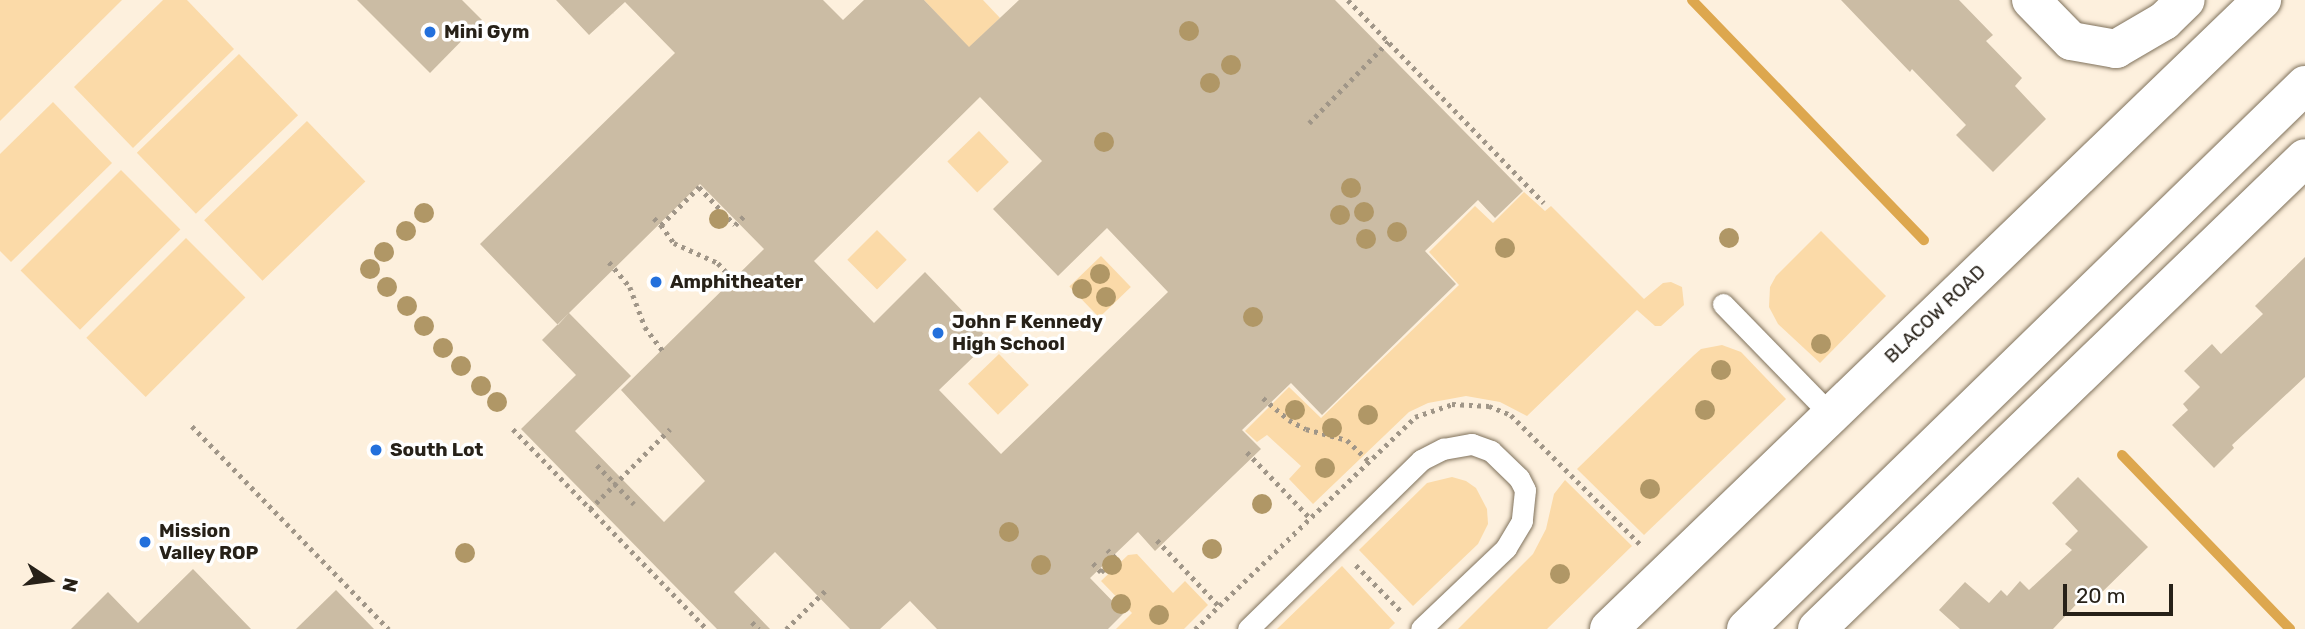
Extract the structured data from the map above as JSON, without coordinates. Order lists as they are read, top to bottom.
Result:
{
  "streets": {
    "main road": ["BLACOW ROAD"]
  },
  "places": [
    "Mini Gym",
    "Amphitheater",
    "John F Kennedy High School",
    "South Lot",
    "Mission Valley ROP"
  ],
  "scale_bar": "20 m",
  "north": "right"
}
